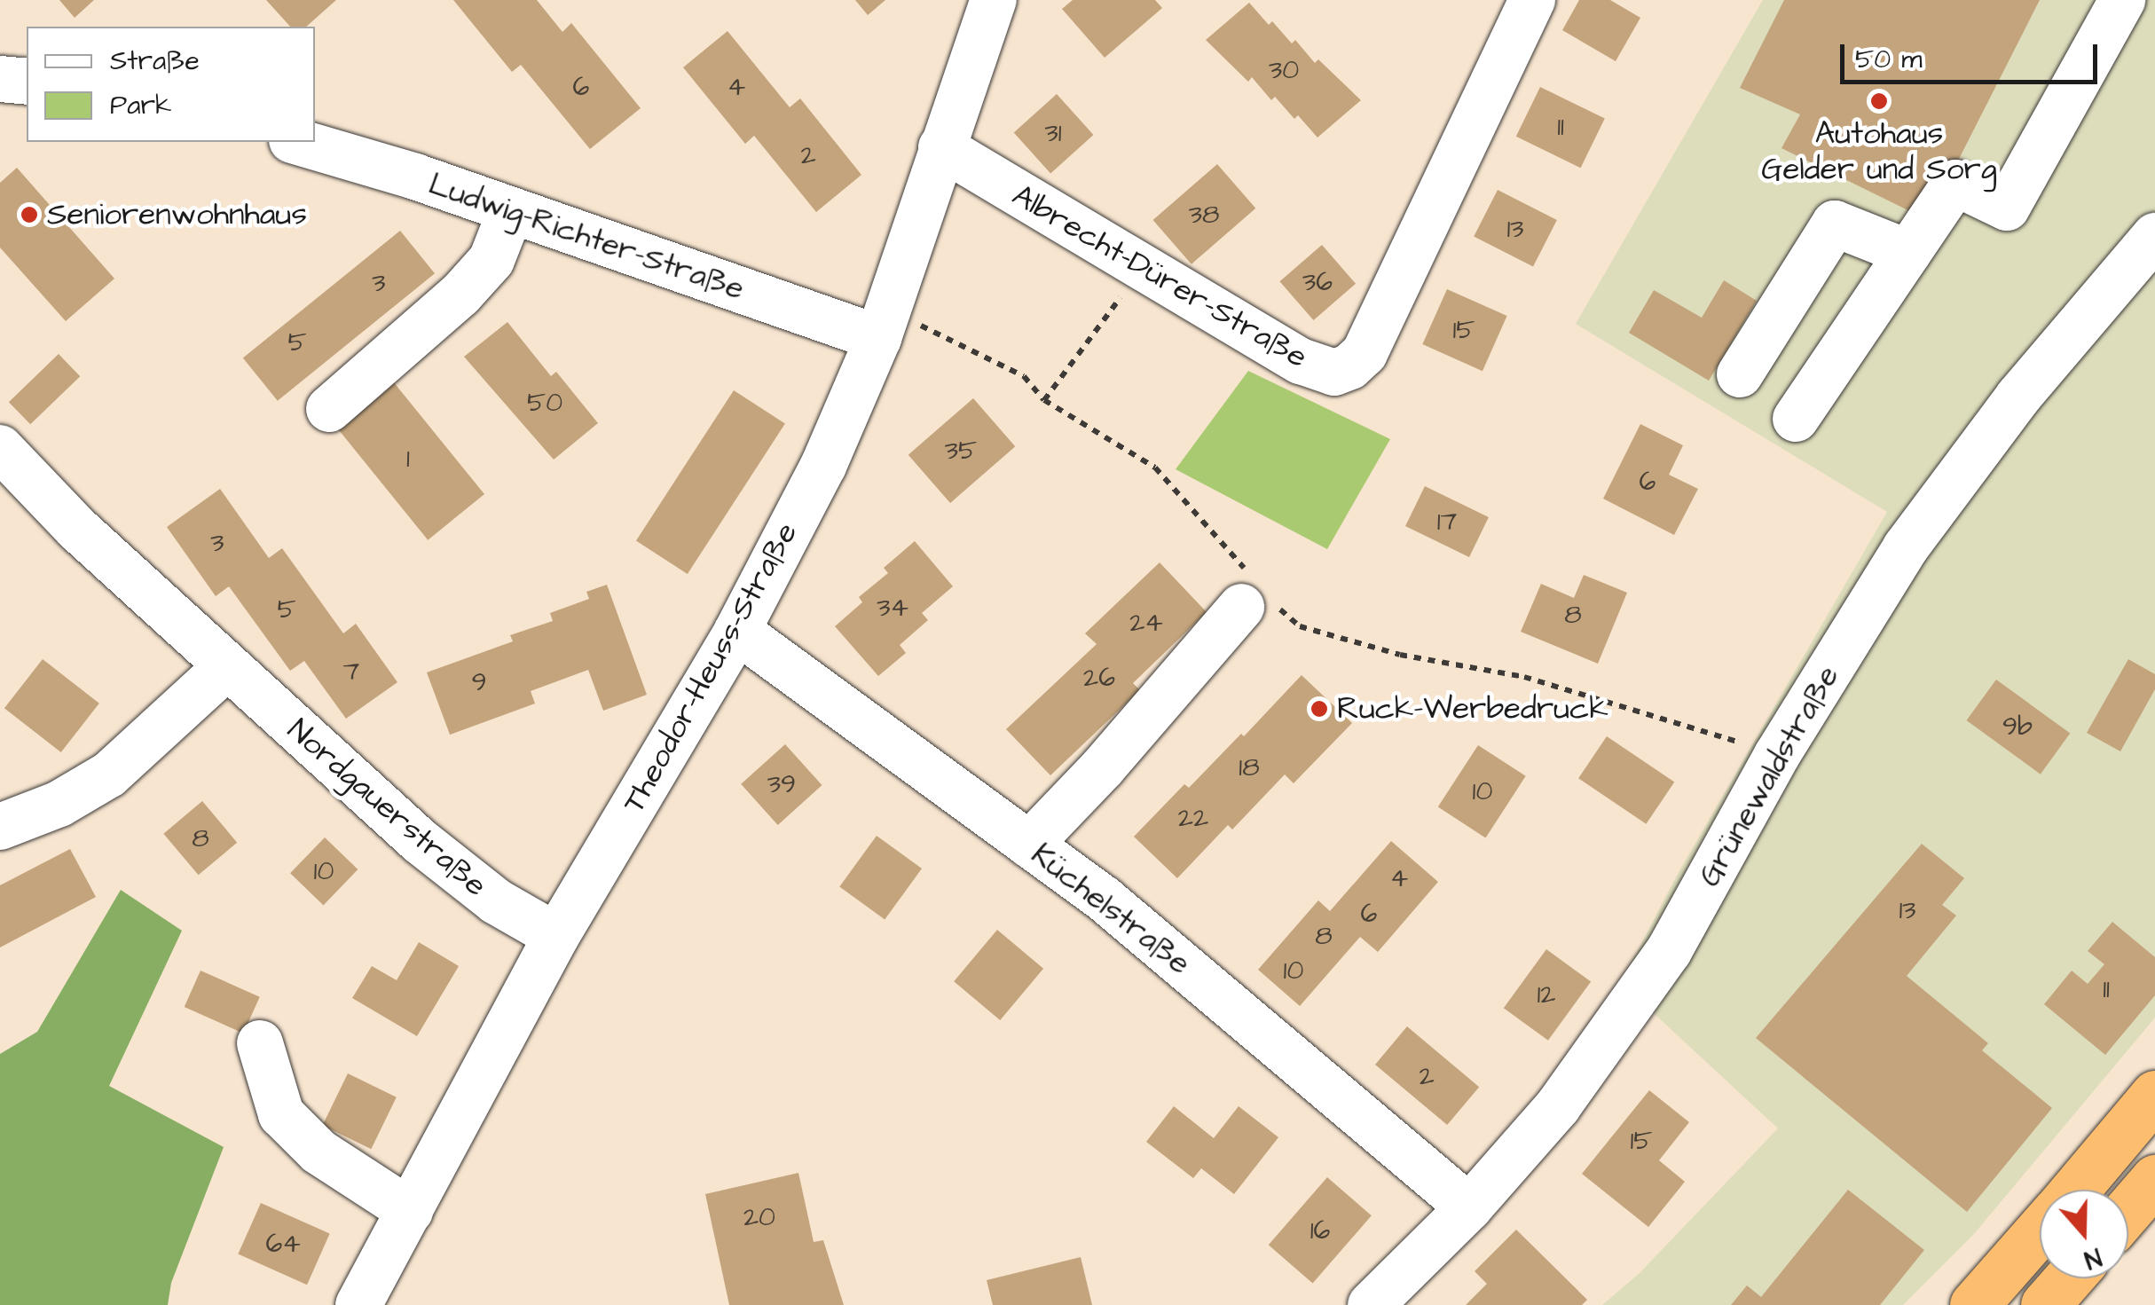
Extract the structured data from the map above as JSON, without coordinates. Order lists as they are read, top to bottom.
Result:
{
  "streets": {
    "street": [
      "Ludwig-Richter-Straße",
      "Albrecht-Dürer-Straße",
      "Theodor-Heuss-Straße",
      "Grünewaldstraße",
      "Nordgauerstraße",
      "Küchelstraße"
    ]
  },
  "crossings": [
    ["Ludwig-Richter-Straße", "Theodor-Heuss-Straße"],
    ["Albrecht-Dürer-Straße", "Theodor-Heuss-Straße"],
    ["Theodor-Heuss-Straße", "Nordgauerstraße"],
    ["Theodor-Heuss-Straße", "Küchelstraße"],
    ["Grünewaldstraße", "Küchelstraße"]
  ],
  "places": ["Autohaus Gelder und Sorg", "Seniorenwohnhaus", "Ruck-Werbedruck"],
  "house_numbers": [
    "30",
    "6",
    "4",
    "11",
    "31",
    "2",
    "38",
    "13",
    "36",
    "3",
    "15",
    "5",
    "50",
    "35",
    "1",
    "6",
    "17",
    "3",
    "34",
    "5",
    "8",
    "24",
    "7",
    "26",
    "9",
    "9b",
    "18",
    "39",
    "10",
    "22",
    "8",
    "10",
    "4",
    "13",
    "6",
    "8",
    "10",
    "11",
    "12",
    "2",
    "15",
    "20",
    "16",
    "64"
  ],
  "legend": ["Straße", "Park"],
  "scale_bar": "50 m",
  "north": "bottom"
}
